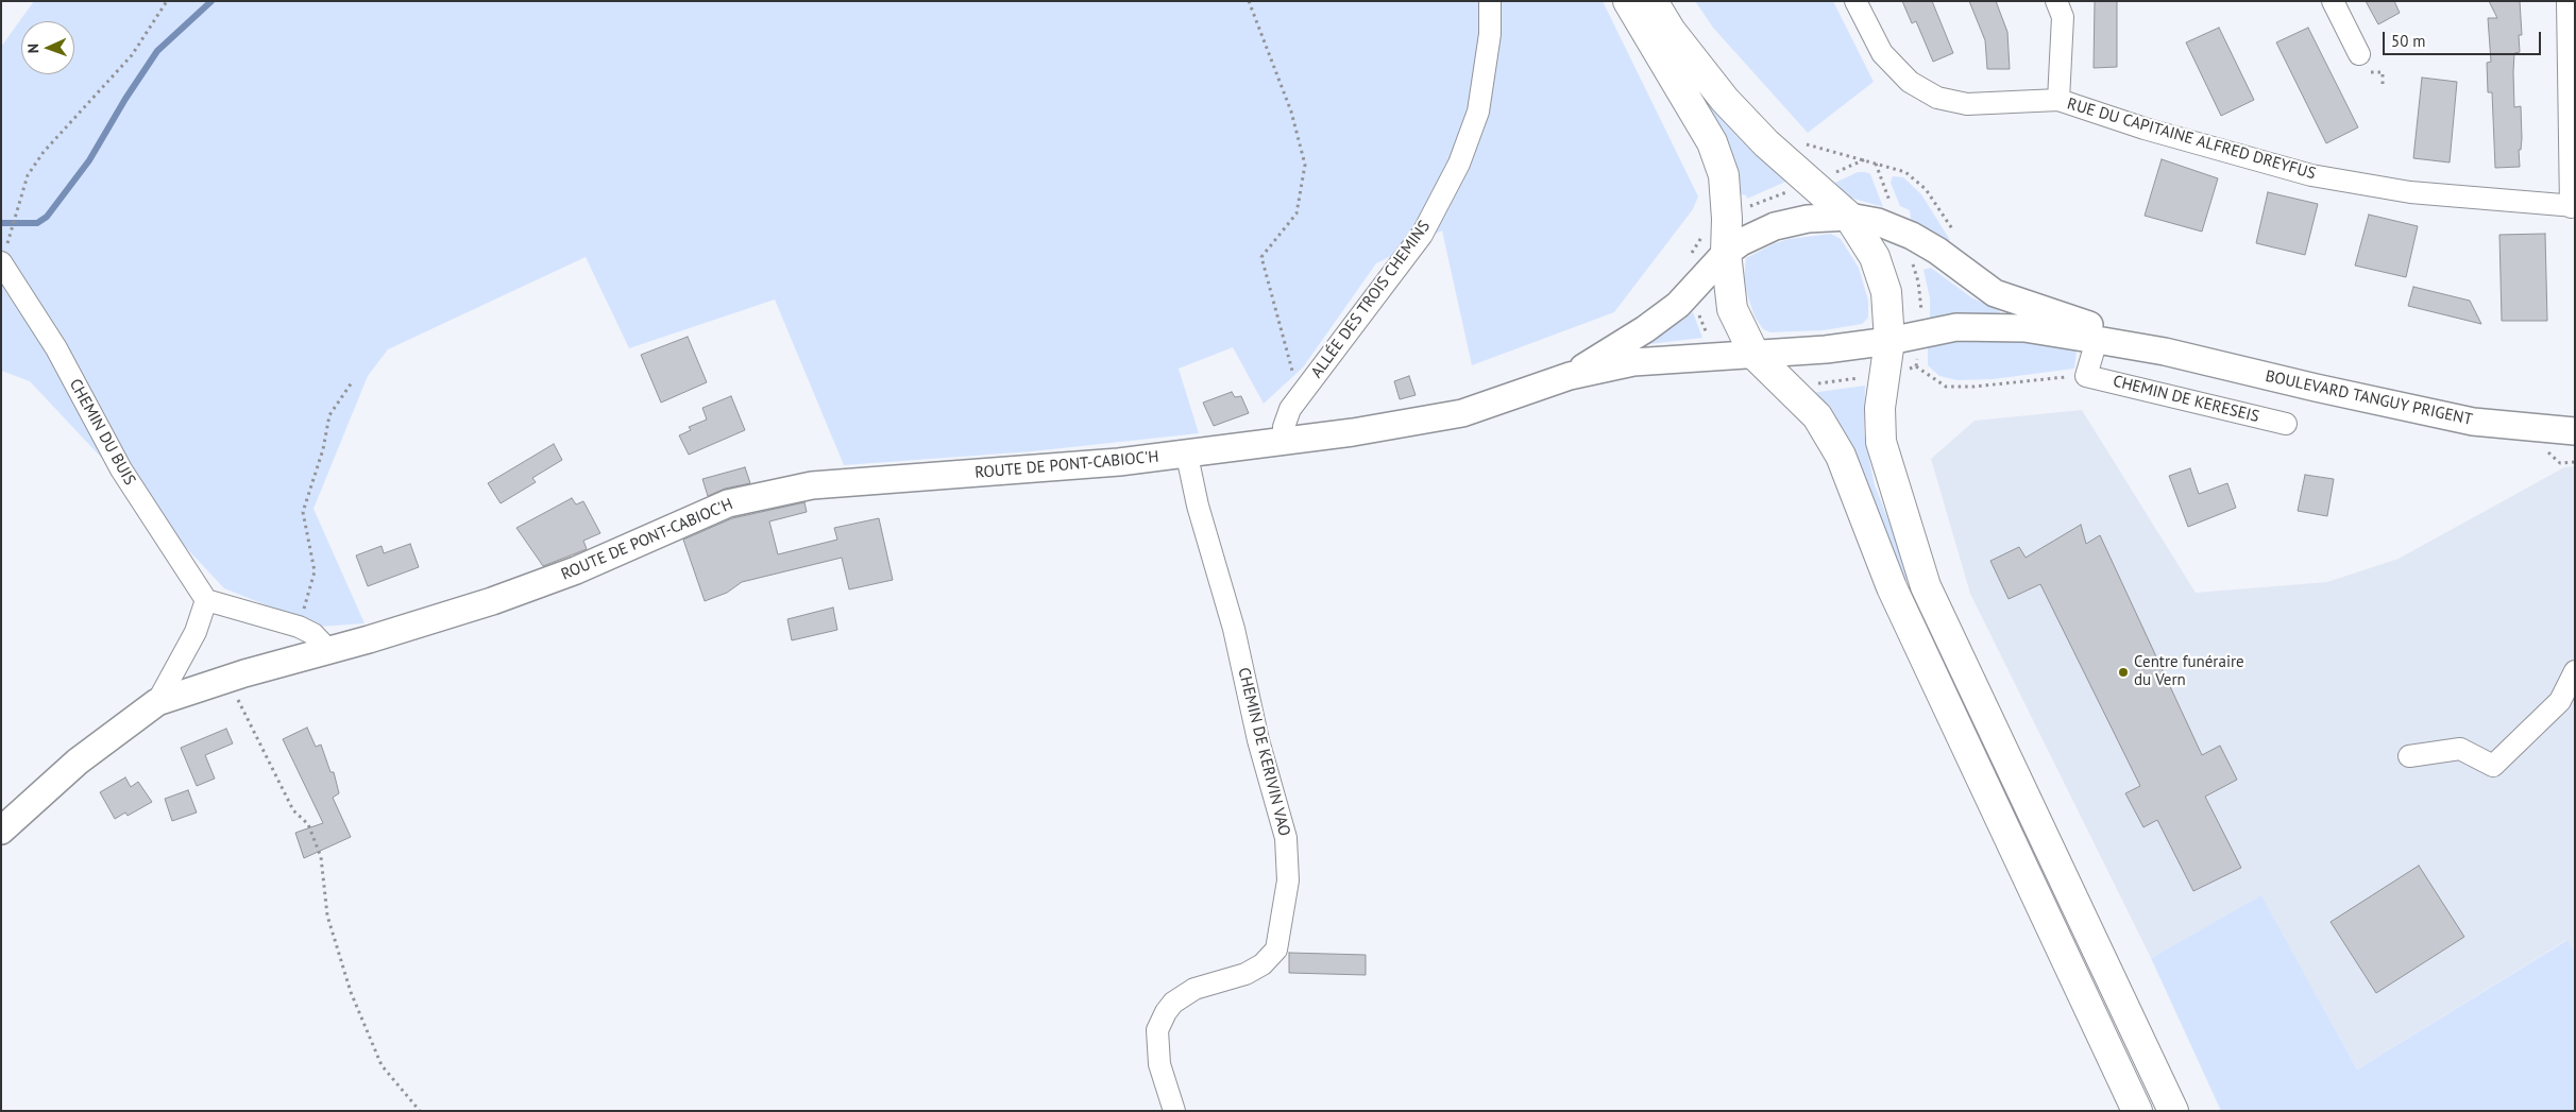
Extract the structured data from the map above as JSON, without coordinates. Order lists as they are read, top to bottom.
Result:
{
  "streets": {
    "street": [
      "RUE DU CAPITAINE ALFRED DREYFUS",
      "ALLÉE DES TROIS CHEMINS",
      "BOULEVARD TANGUY PRIGENT",
      "CHEMIN DE KERESEIS",
      "CHEMIN DU BUIS",
      "ROUTE DE PONT-CABIOC'H",
      "CHEMIN DE KERIVIN VAO"
    ]
  },
  "crossings": [
    ["ALLÉE DES TROIS CHEMINS", "ROUTE DE PONT-CABIOC'H"],
    ["BOULEVARD TANGUY PRIGENT", "ROUTE DE PONT-CABIOC'H"],
    ["ROUTE DE PONT-CABIOC'H", "CHEMIN DE KERIVIN VAO"]
  ],
  "places": ["Centre funéraire du Vern"],
  "scale_bar": "50 m",
  "north": "left"
}
